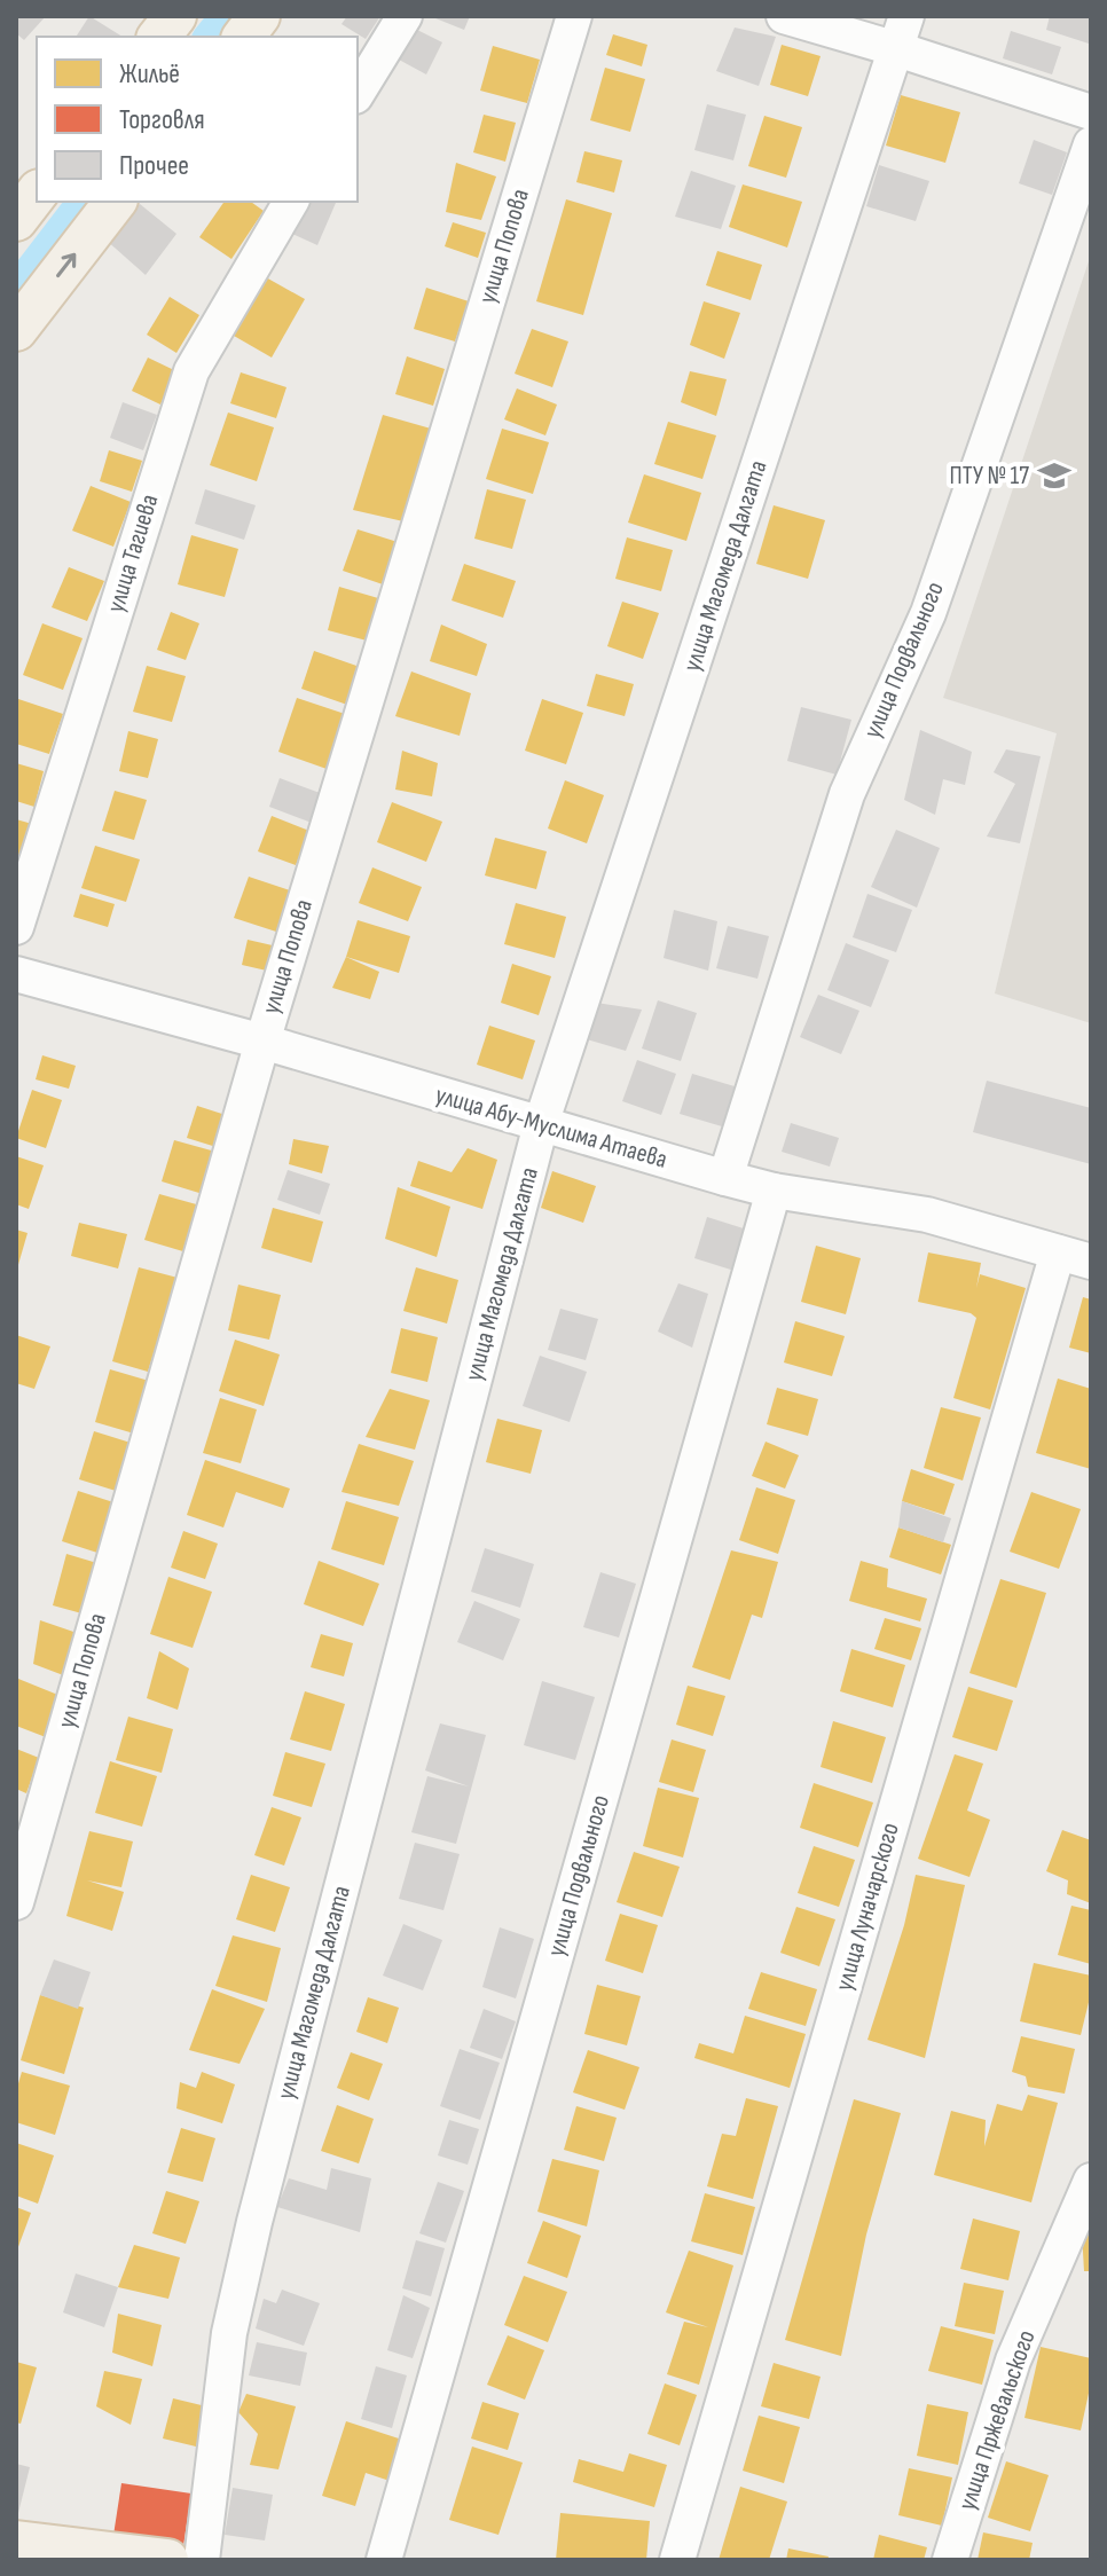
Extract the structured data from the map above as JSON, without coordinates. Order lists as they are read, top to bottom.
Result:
{
  "streets": {
    "street": [
      "улица Попова",
      "улица Тагиева",
      "улица Магомеда Далгата",
      "улица Подвального",
      "улица Абу-Муслима Атаева",
      "улица Луначарского",
      "улица Пржевальского"
    ]
  },
  "crossings": [
    ["улица Попова", "улица Абу-Муслима Атаева"],
    ["улица Магомеда Далгата", "улица Абу-Муслима Атаева"],
    ["улица Подвального", "улица Абу-Муслима Атаева"],
    ["улица Абу-Муслима Атаева", "улица Луначарского"]
  ],
  "places": {
    "school or university": ["ПТУ № 17"]
  },
  "legend": ["Жильё", "Торговля", "Прочее"]
}
